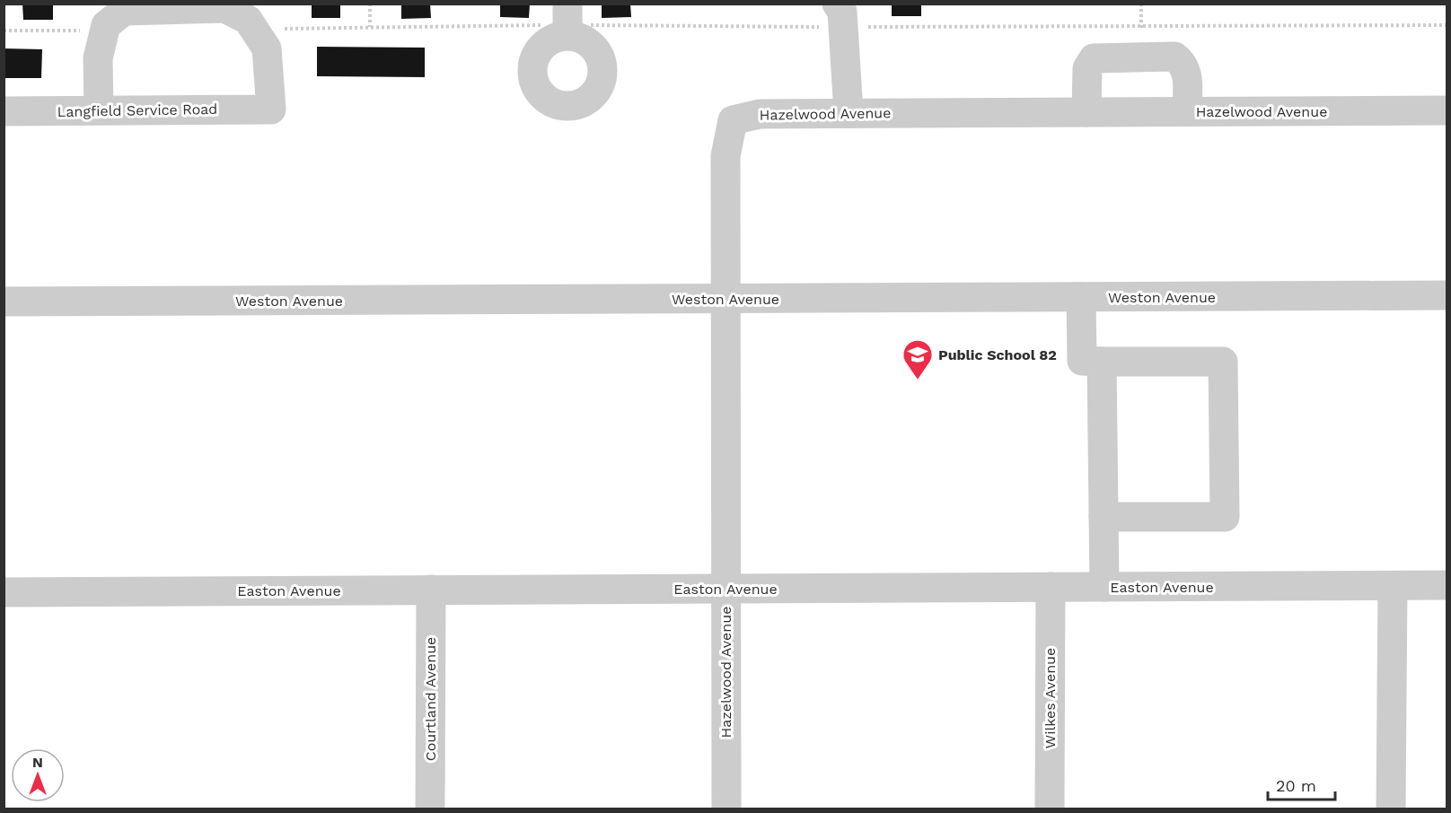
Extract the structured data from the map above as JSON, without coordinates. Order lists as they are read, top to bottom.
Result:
{
  "streets": {
    "street": [
      "Langfield Service Road",
      "Hazelwood Avenue",
      "Weston Avenue",
      "Easton Avenue",
      "Wilkes Avenue",
      "Courtland Avenue"
    ]
  },
  "crossings": [
    ["Hazelwood Avenue", "Weston Avenue"],
    ["Hazelwood Avenue", "Easton Avenue"],
    ["Easton Avenue", "Wilkes Avenue"],
    ["Easton Avenue", "Courtland Avenue"]
  ],
  "places": {
    "school or university": ["Public School 82"]
  },
  "scale_bar": "20 m",
  "north": "top"
}
